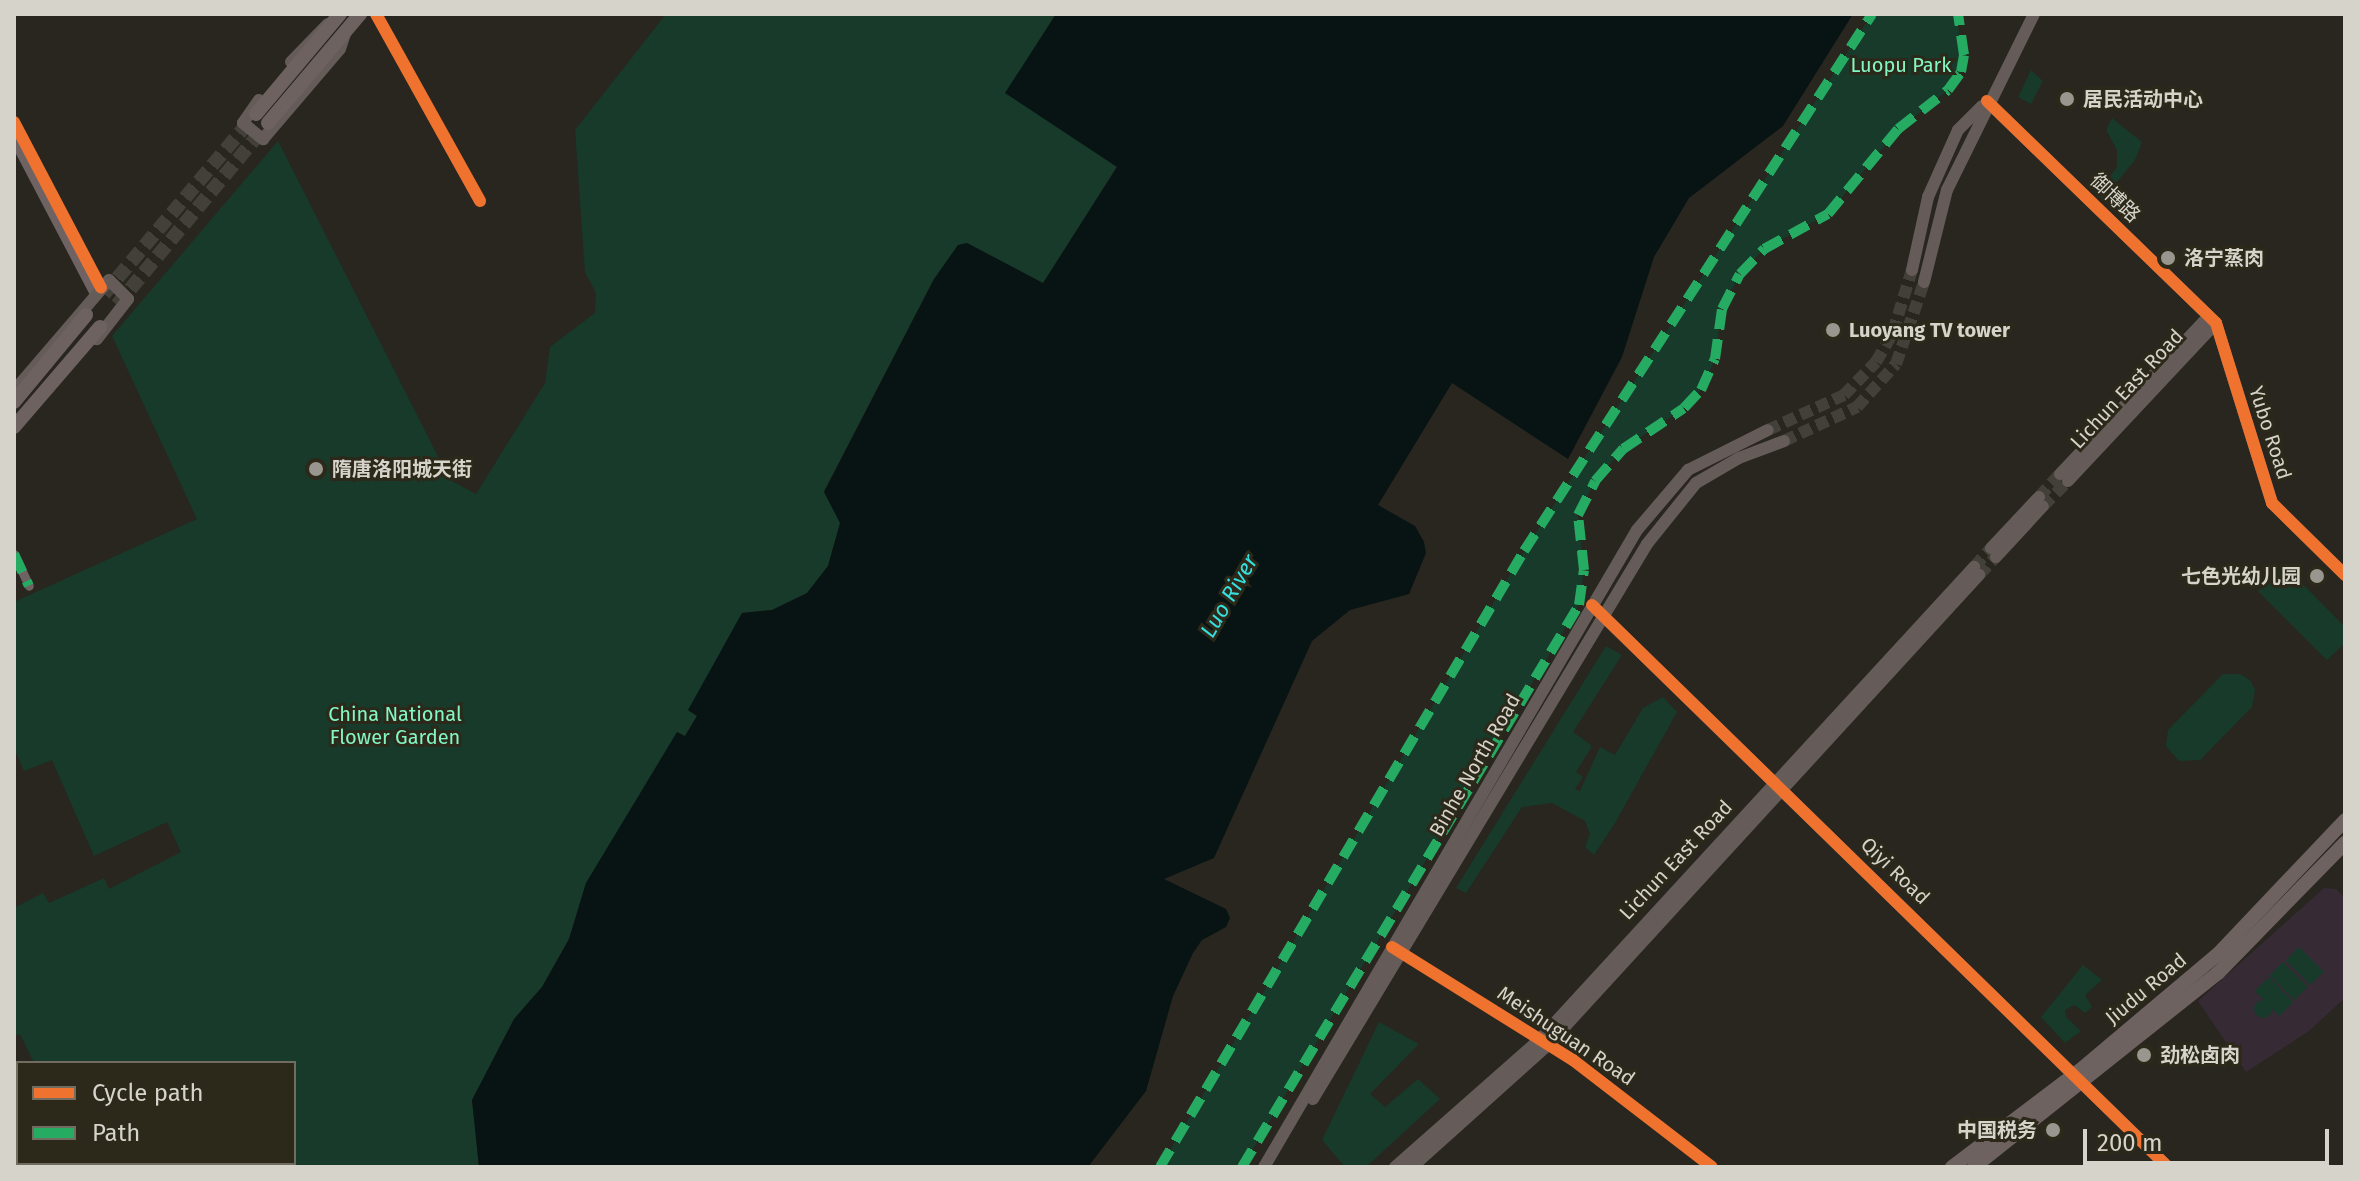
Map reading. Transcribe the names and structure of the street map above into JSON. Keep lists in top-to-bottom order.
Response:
{
  "streets": {
    "main road": [
      "御博路",
      "Lichun East Road",
      "Yubo Road",
      "Binhe North Road",
      "Qiyi Road",
      "Jiudu Road"
    ],
    "street": ["Meishuguan Road"]
  },
  "crossings": [
    ["御博路", "Lichun East Road"],
    ["御博路", "Yubo Road"],
    ["Lichun East Road", "Yubo Road"],
    ["Lichun East Road", "Qiyi Road"],
    ["Lichun East Road", "Meishuguan Road"],
    ["Binhe North Road", "Qiyi Road"],
    ["Binhe North Road", "Meishuguan Road"],
    ["Qiyi Road", "Jiudu Road"]
  ],
  "water": ["Luo River"],
  "parks": ["Luopu Park", "China National Flower Garden"],
  "places": [
    "居民活动中心",
    "洛宁蒸肉",
    "Luoyang TV tower",
    "隋唐洛阳城天街",
    "七色光幼儿园",
    "劲松卤肉",
    "中国税务"
  ],
  "legend": ["Cycle path", "Path"],
  "scale_bar": "200 m"
}
